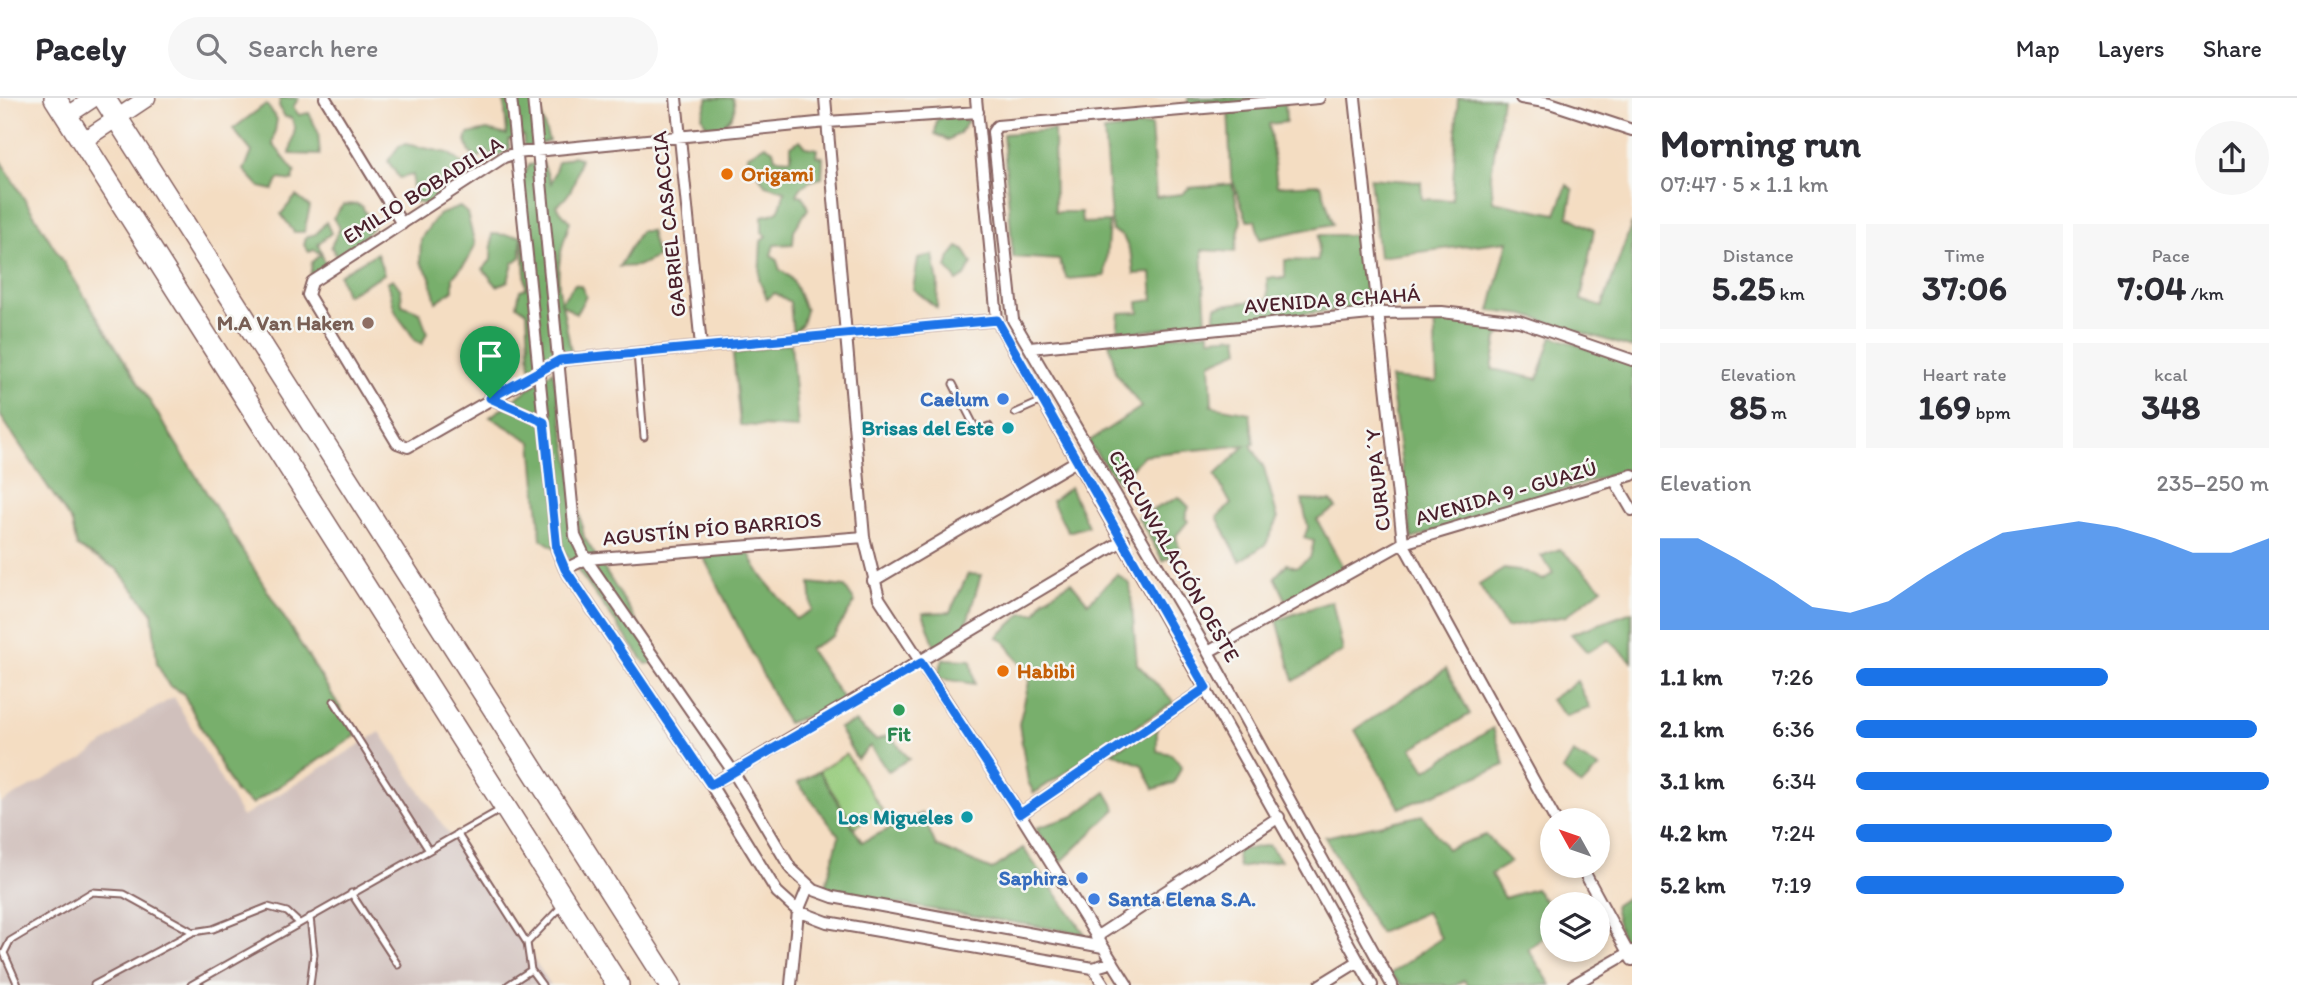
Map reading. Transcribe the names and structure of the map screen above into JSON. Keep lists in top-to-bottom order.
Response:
{
  "streets": {
    "street": [
      "EMILIO BOBADILLA",
      "GABRIEL CASACCIA",
      "AVENIDA 8 CHAHÁ",
      "CURUPA´Y",
      "AVENIDA 9 - GUAZÚ",
      "AGUSTÍN PÍO BARRIOS",
      "CIRCUNVALACIÓN OESTE"
    ]
  },
  "crossings": [
    ["EMILIO BOBADILLA", "GABRIEL CASACCIA"],
    ["AVENIDA 8 CHAHÁ", "CURUPA´Y"],
    ["AVENIDA 8 CHAHÁ", "CIRCUNVALACIÓN OESTE"],
    ["CURUPA´Y", "AVENIDA 9 - GUAZÚ"],
    ["AVENIDA 9 - GUAZÚ", "CIRCUNVALACIÓN OESTE"]
  ],
  "places": [
    "Origami",
    "M.A Van Haken",
    "Caelum",
    "Brisas del Este",
    "Habibi",
    "Fit",
    "Los Migueles",
    "Saphira",
    "Santa Elena S.A."
  ],
  "north": "top left",
  "page": {
    "header": "Pacely",
    "search": "Search here",
    "nav": ["Map", "Layers", "Share"],
    "heading": ["Morning run", "07:47 · 5 × 1.1 km"],
    "stats": [
      ["Distance", "5.25 km"],
      ["Time", "37:06"],
      ["Pace", "7:04 /km"],
      ["Elevation", "85 m"],
      ["Heart rate", "169 bpm"],
      ["kcal", "348"]
    ],
    "chart": ["Elevation", "235–250 m"],
    "list": [
      {
        "name": "1.1 km",
        "note": "7:26"
      },
      {
        "name": "2.1 km",
        "note": "6:36"
      },
      {
        "name": "3.1 km",
        "note": "6:34"
      },
      {
        "name": "4.2 km",
        "note": "7:24"
      },
      {
        "name": "5.2 km",
        "note": "7:19"
      }
    ]
  }
}
